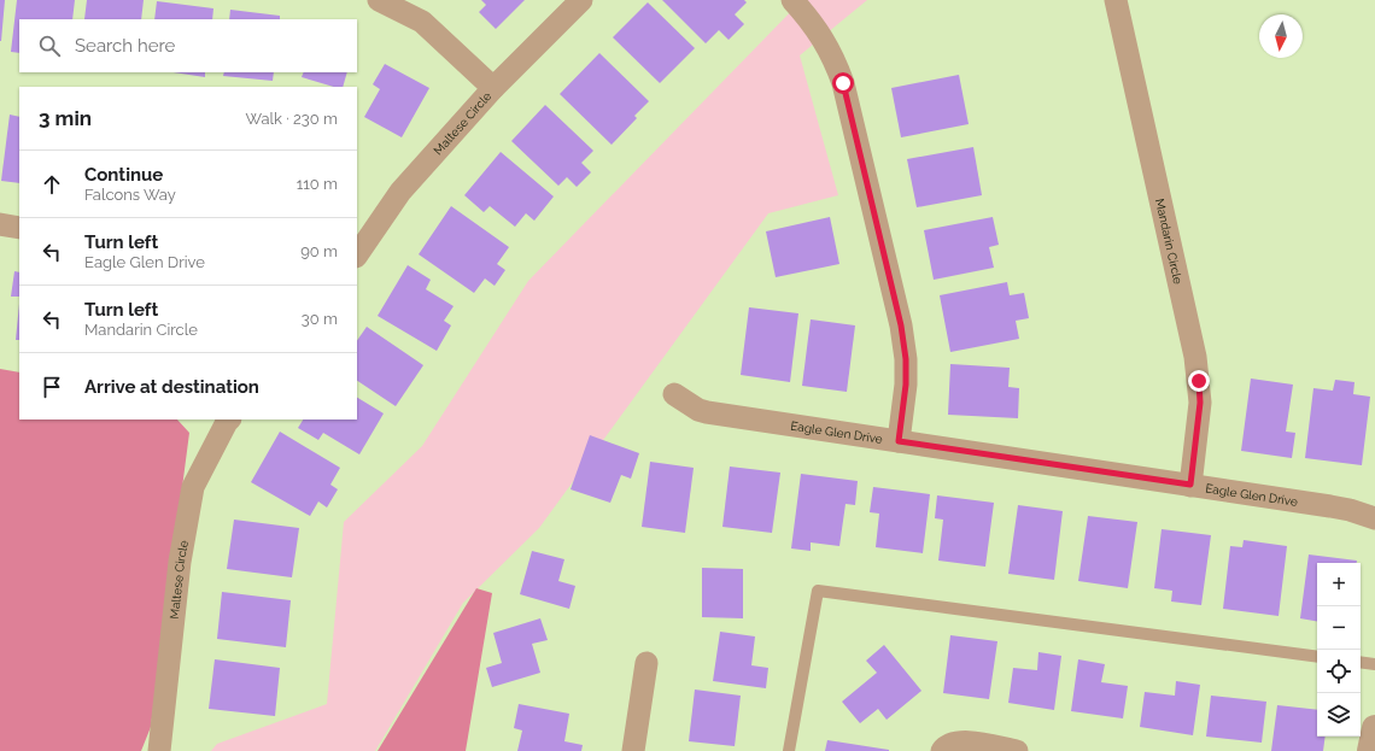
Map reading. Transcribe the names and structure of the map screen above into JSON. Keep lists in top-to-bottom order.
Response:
{
  "streets": {
    "street": ["Maltese Circle", "Mandarin Circle", "Eagle Glen Drive"]
  },
  "crossings": [
    ["Mandarin Circle", "Eagle Glen Drive"]
  ],
  "north": "bottom",
  "page": {
    "search": "Search here",
    "heading": ["3 min", "Walk · 230 m"],
    "list": [
      ["Continue", "Falcons Way", "110 m"],
      ["Turn left", "Eagle Glen Drive", "90 m"],
      ["Turn left", "Mandarin Circle", "30 m"],
      "Arrive at destination"
    ],
    "map_buttons": ["+", "−"]
  }
}
